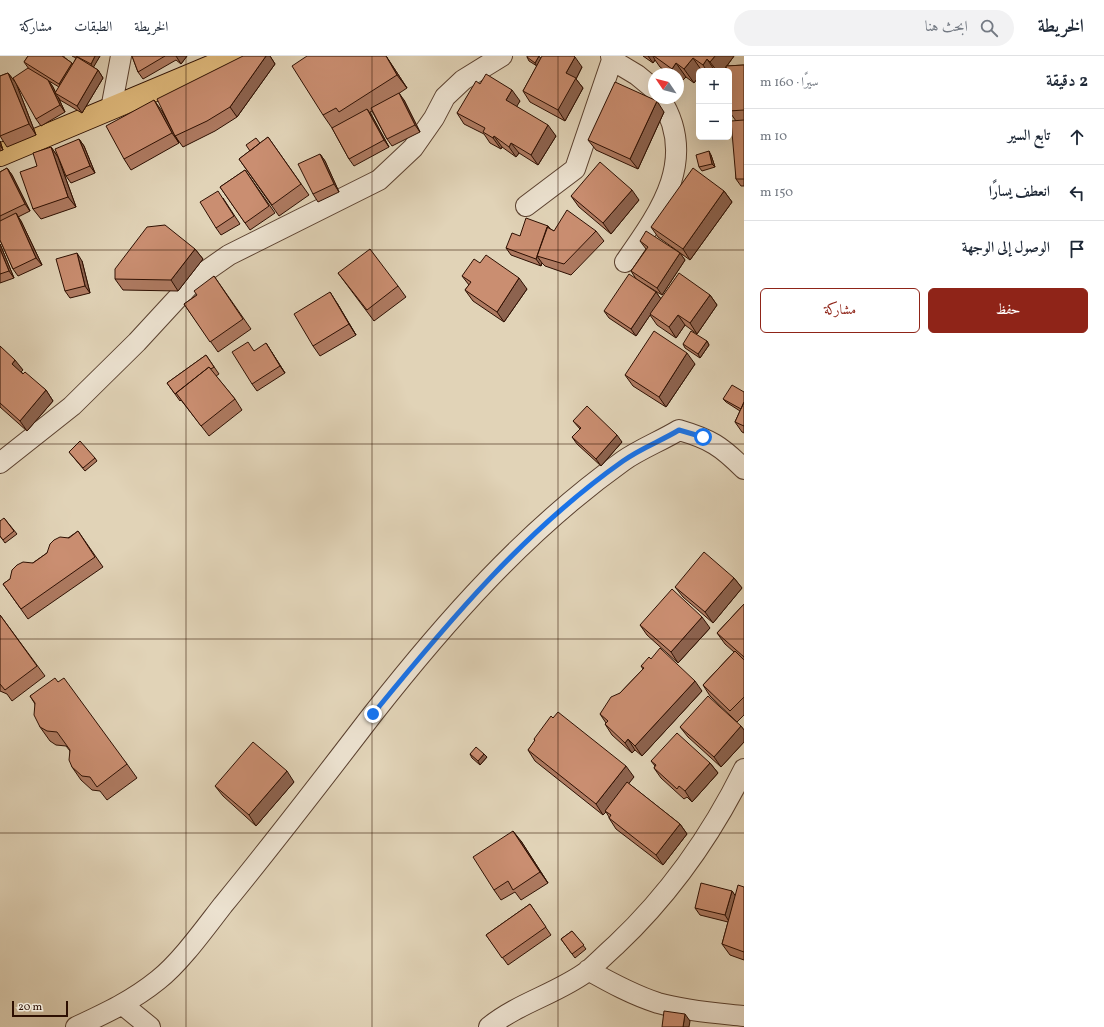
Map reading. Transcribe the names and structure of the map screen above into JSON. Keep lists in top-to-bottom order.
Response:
{
  "scale_bar": "20 m",
  "north": "top left",
  "page": {
    "header": "الخريطة",
    "search": "ابحث هنا",
    "nav": ["الخريطة", "الطبقات", "مشاركة"],
    "heading": ["2 دقيقة", "سيرًا · 160 m"],
    "map_buttons": ["+", "−"],
    "list": [
      ["تابع السير", "10 m"],
      ["انعطف يسارًا", "150 m"],
      "الوصول إلى الوجهة"
    ],
    "buttons": ["حفظ", "مشاركة"],
    "scale": "20 m"
  }
}
